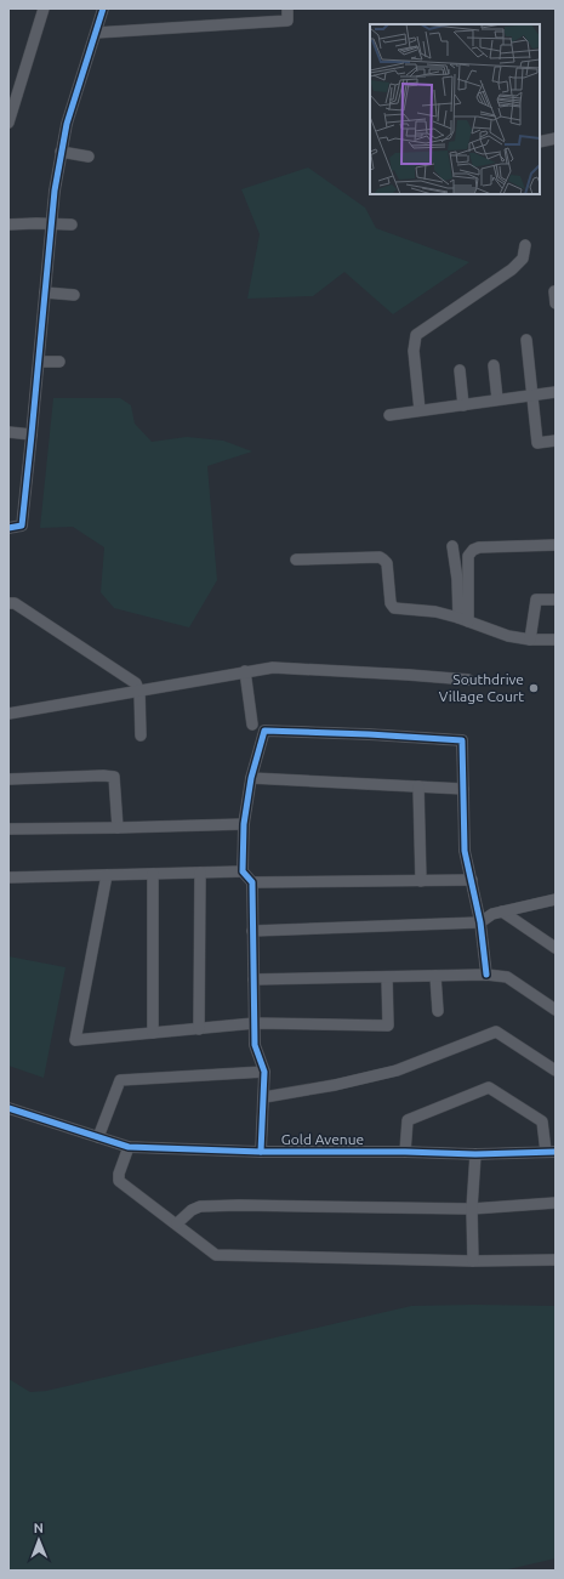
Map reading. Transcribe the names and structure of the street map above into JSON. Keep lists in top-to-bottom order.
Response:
{
  "streets": {
    "street": ["Gold Avenue"]
  },
  "places": ["Southdrive Village Court"],
  "north": "top"
}
